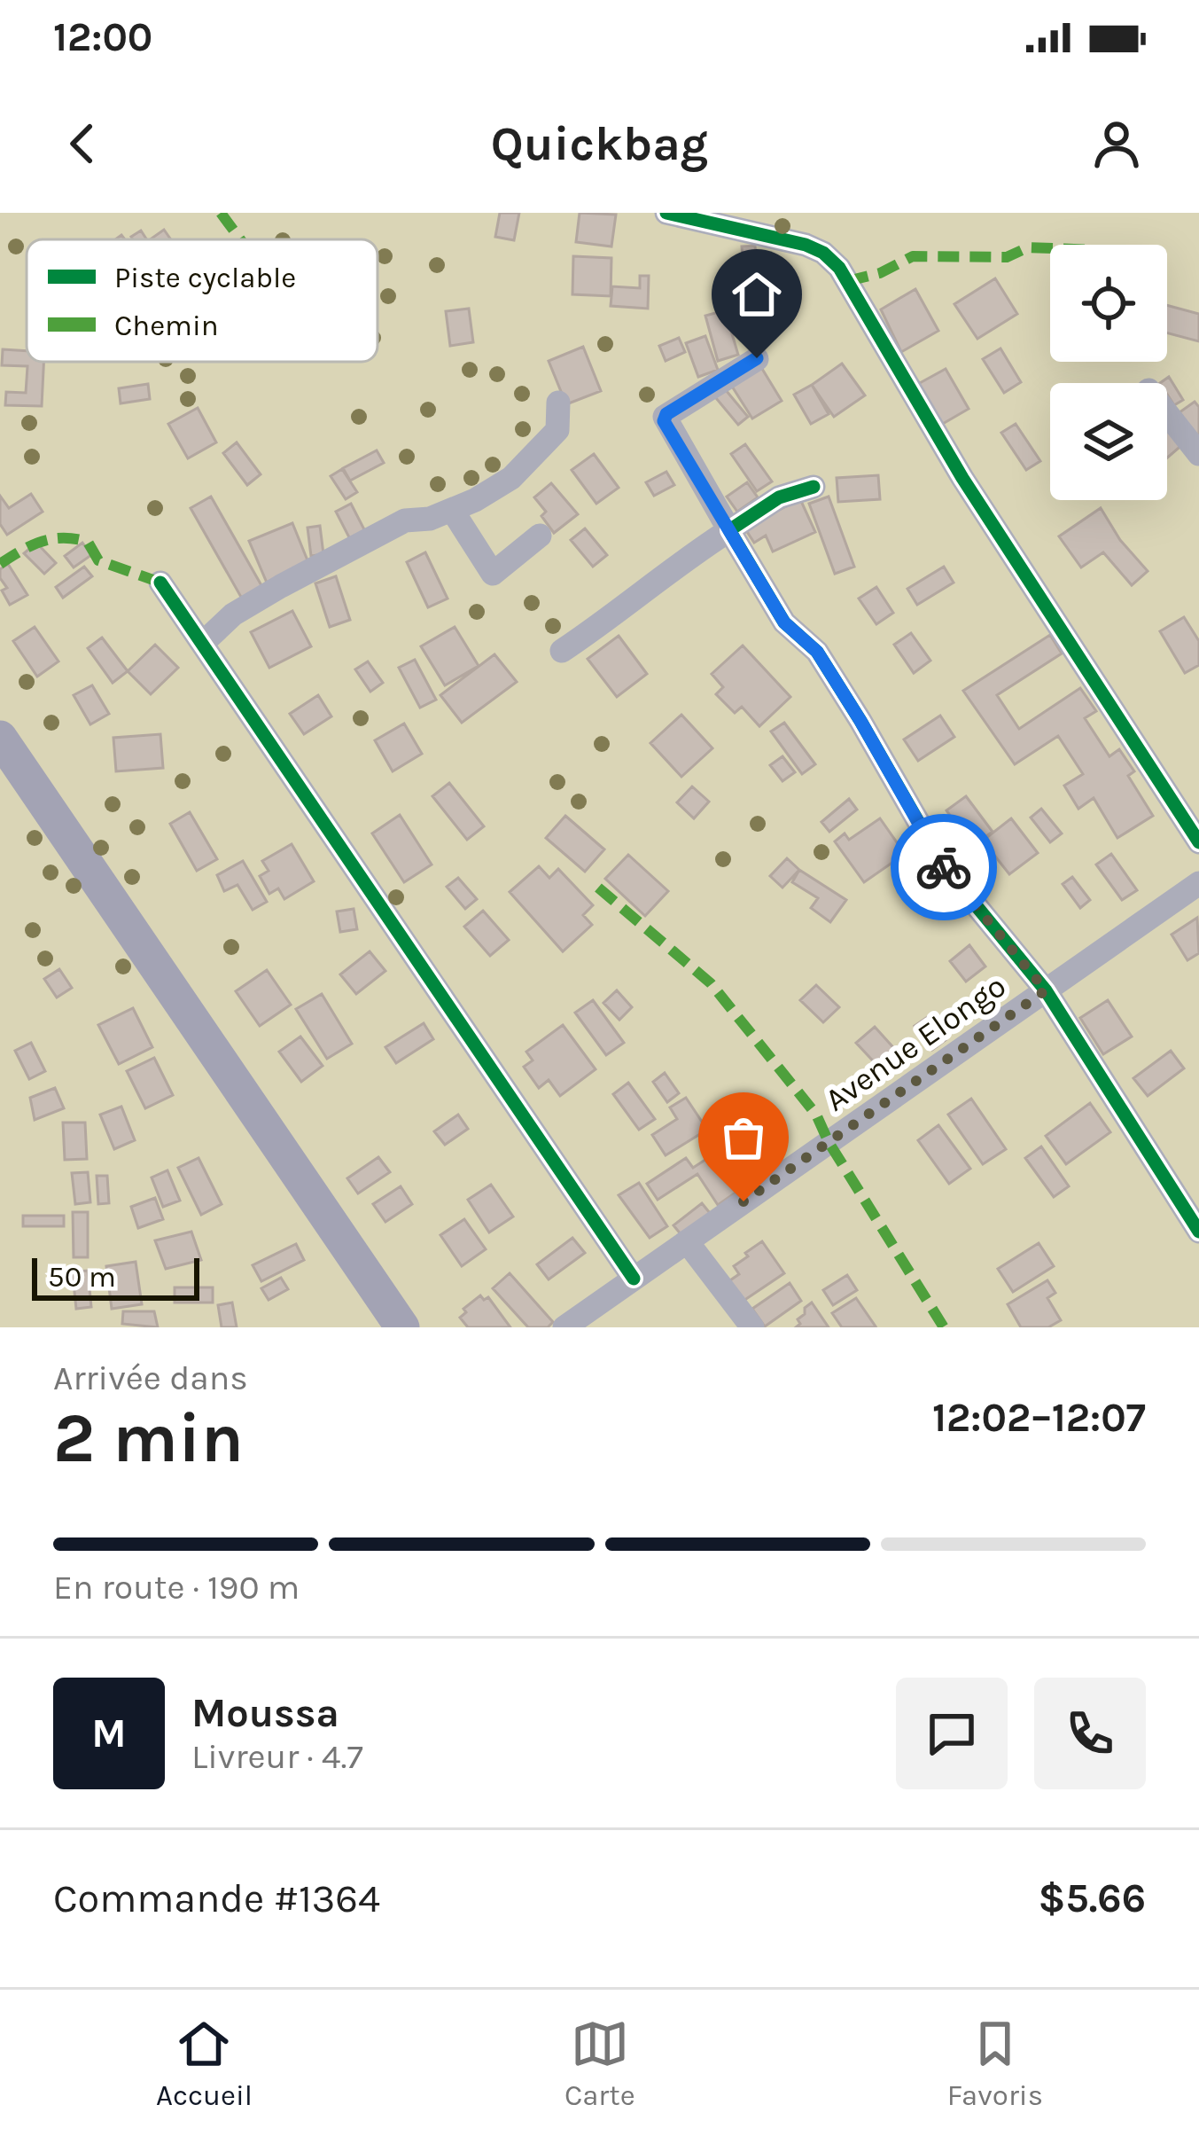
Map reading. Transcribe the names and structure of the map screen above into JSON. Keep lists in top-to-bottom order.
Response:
{
  "streets": {
    "street": ["Avenue Elongo"]
  },
  "legend": ["Piste cyclable", "Chemin"],
  "scale_bar": "50 m",
  "page": {
    "status": "12:00",
    "header": "Quickbag",
    "scale": "50 m",
    "heading": ["2 min", "Arrivée dans", "12:02–12:07"],
    "panel": [
      "Moussa",
      "Livreur · 4.7",
      "Commande #1364",
      "$5.66"
    ],
    "bar": "En route · 190 m",
    "round": "M",
    "tabs": ["Accueil", "Carte", "Favoris"]
  }
}
